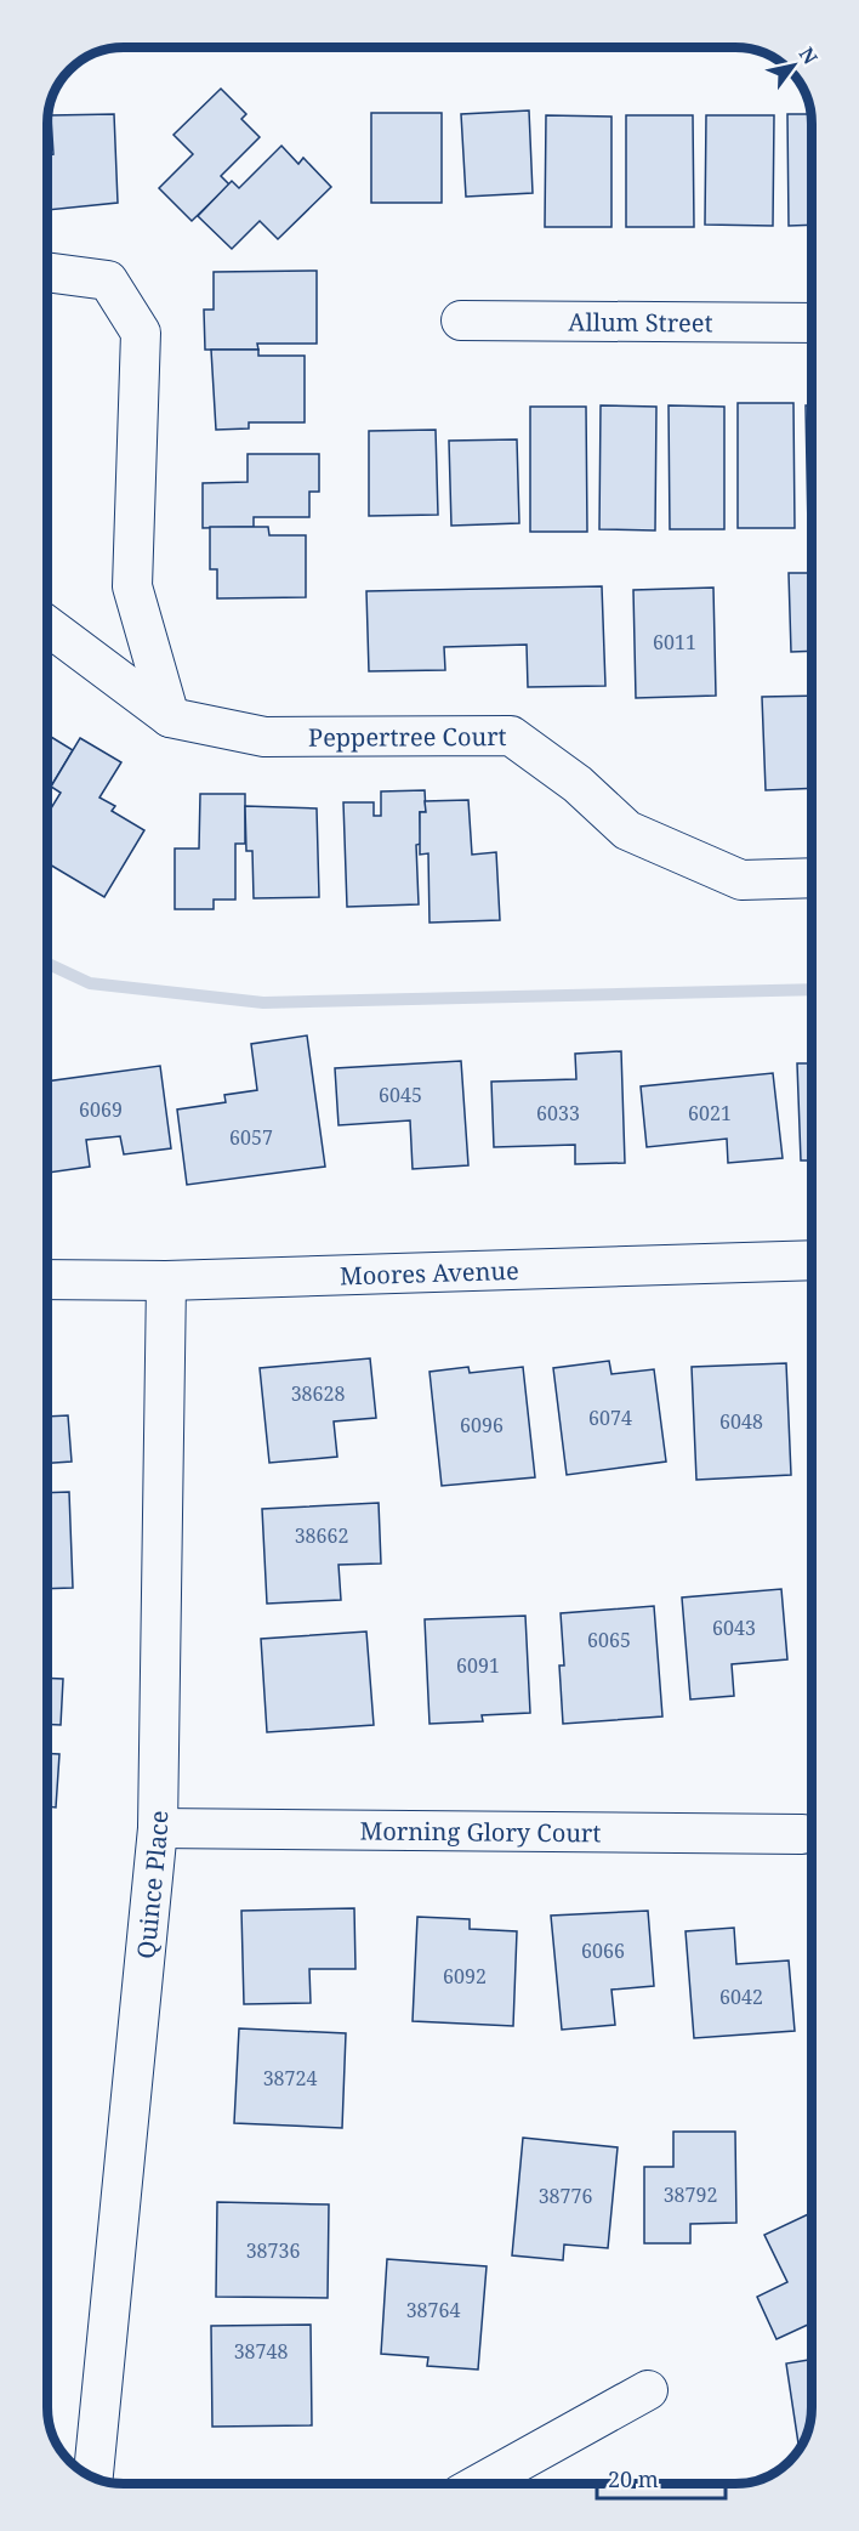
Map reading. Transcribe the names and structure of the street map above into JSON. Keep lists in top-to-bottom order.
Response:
{
  "streets": {
    "street": [
      "Allum Street",
      "Peppertree Court",
      "Moores Avenue",
      "Morning Glory Court",
      "Quince Place"
    ]
  },
  "crossings": [
    ["Moores Avenue", "Quince Place"],
    ["Morning Glory Court", "Quince Place"]
  ],
  "house_numbers": [
    "6011",
    "6045",
    "6069",
    "6033",
    "6021",
    "6057",
    "38628",
    "6074",
    "6048",
    "6096",
    "38662",
    "6043",
    "6065",
    "6091",
    "6066",
    "6092",
    "6042",
    "38724",
    "38792",
    "38776",
    "38736",
    "38764",
    "38748"
  ],
  "scale_bar": "20 m",
  "north": "top right"
}
